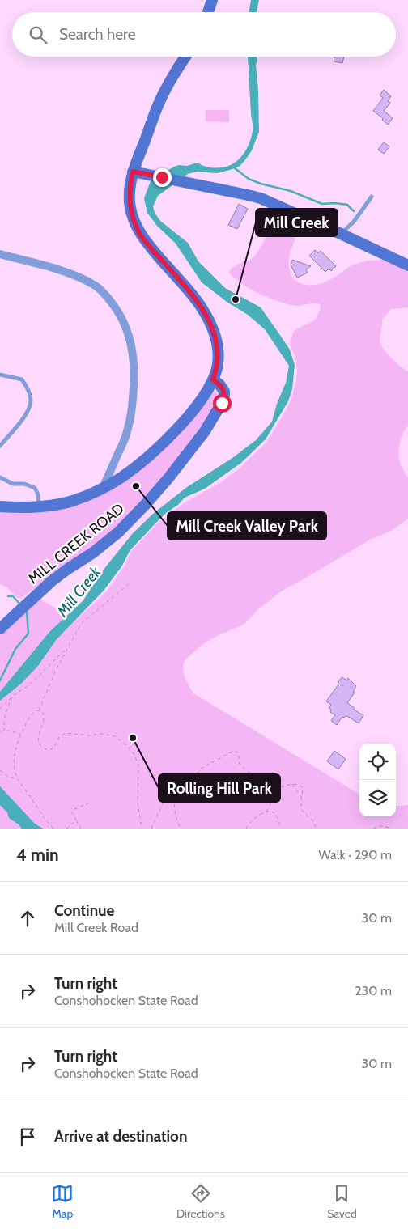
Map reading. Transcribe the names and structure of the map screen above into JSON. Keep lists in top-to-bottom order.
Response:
{
  "streets": {
    "main road": ["MILL CREEK ROAD"]
  },
  "water": ["Mill Creek"],
  "places": ["Mill Creek", "Mill Creek Valley Park", "Rolling Hill Park"],
  "page": {
    "search": "Search here",
    "heading": ["4 min", "Walk · 290 m"],
    "list": [
      ["Continue", "Mill Creek Road", "30 m"],
      ["Turn right", "Conshohocken State Road", "230 m"],
      ["Turn right", "Conshohocken State Road", "30 m"],
      "Arrive at destination"
    ],
    "nav": ["Map", "Directions", "Saved"]
  }
}
